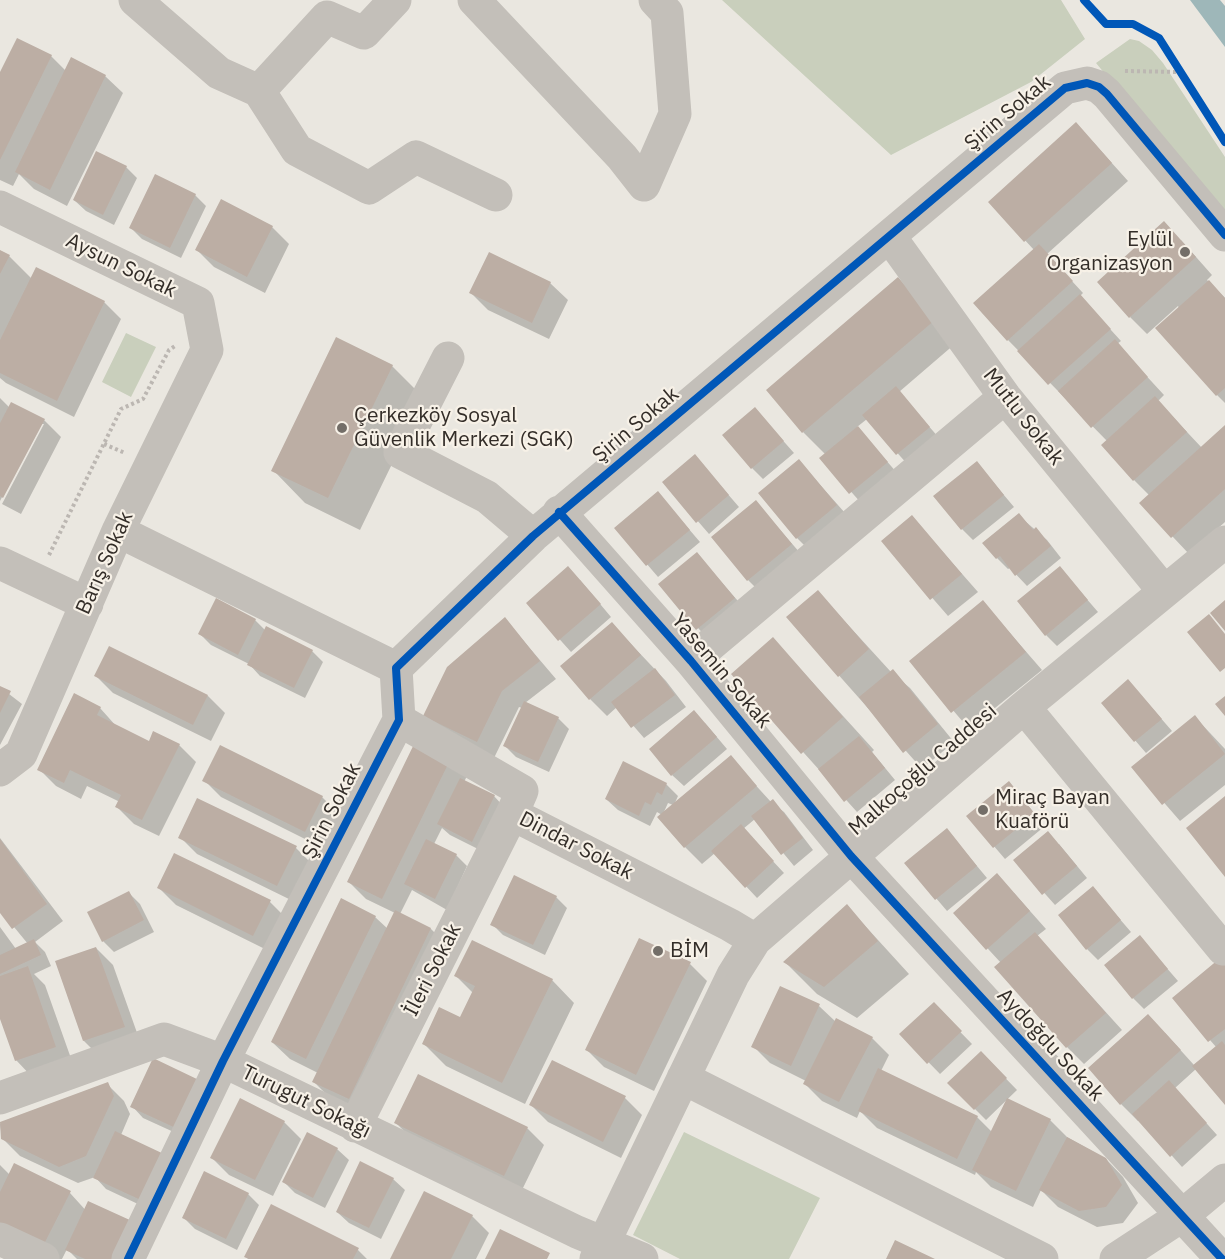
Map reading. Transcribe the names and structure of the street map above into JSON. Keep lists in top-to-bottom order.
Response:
{
  "streets": {
    "street": [
      "Şirin Sokak",
      "Aysun Sokak",
      "Mutlu Sokak",
      "Barış Sokak",
      "Yasemin Sokak",
      "Malkoçoğlu Caddesi",
      "Dindar Sokak",
      "İleri Sokak",
      "Aydoğdu Sokak",
      "Turugut Sokağı"
    ]
  },
  "crossings": [
    ["Şirin Sokak", "Mutlu Sokak"],
    ["Şirin Sokak", "Yasemin Sokak"],
    ["Şirin Sokak", "Dindar Sokak"],
    ["Şirin Sokak", "Turugut Sokağı"],
    ["Aysun Sokak", "Barış Sokak"],
    ["Mutlu Sokak", "Malkoçoğlu Caddesi"],
    ["Yasemin Sokak", "Malkoçoğlu Caddesi"],
    ["Yasemin Sokak", "Aydoğdu Sokak"],
    ["Malkoçoğlu Caddesi", "Dindar Sokak"],
    ["Malkoçoğlu Caddesi", "Aydoğdu Sokak"],
    ["Malkoçoğlu Caddesi", "Turugut Sokağı"],
    ["Dindar Sokak", "İleri Sokak"],
    ["İleri Sokak", "Turugut Sokağı"]
  ],
  "places": [
    "Eylül Organizasyon",
    "Çerkezköy Sosyal Güvenlik Merkezi (SGK)",
    "Miraç Bayan Kuaförü",
    "BİM"
  ]
}
